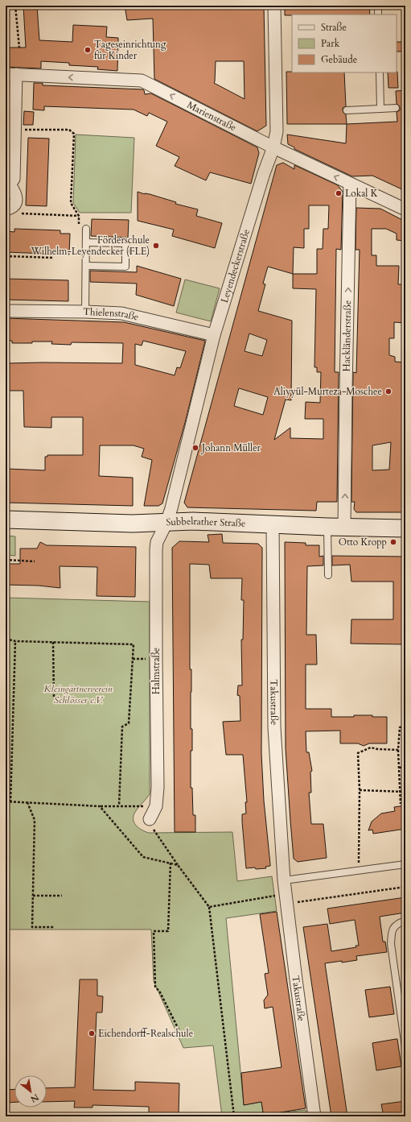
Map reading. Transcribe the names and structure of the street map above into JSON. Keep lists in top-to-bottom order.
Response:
{
  "streets": {
    "main road": ["Subbelrather Straße"],
    "street": [
      "Marienstraße",
      "Leyendeckerstraße",
      "Thielenstraße",
      "Hackländerstraße",
      "Halmstraße",
      "Takustraße"
    ]
  },
  "crossings": [
    ["Marienstraße", "Leyendeckerstraße"],
    ["Marienstraße", "Hackländerstraße"],
    ["Leyendeckerstraße", "Thielenstraße"],
    ["Leyendeckerstraße", "Subbelrather Straße"],
    ["Leyendeckerstraße", "Halmstraße"],
    ["Hackländerstraße", "Subbelrather Straße"],
    ["Subbelrather Straße", "Halmstraße"],
    ["Subbelrather Straße", "Takustraße"]
  ],
  "one_way": ["Marienstraße", "Hackländerstraße"],
  "parks": ["Kleingärtnerverein Schlösser e.V."],
  "places": [
    "Tageseinrichtung für Kinder",
    "Lokal K",
    "Förderschule Wilhelm-Leyendecker (FLE)",
    "Aliyyül-Murteza-Moschee",
    "Johann Müller",
    "Otto Kropp",
    "Eichendorff-Realschule"
  ],
  "legend": ["Straße", "Park", "Gebäude"],
  "north": "bottom right"
}
